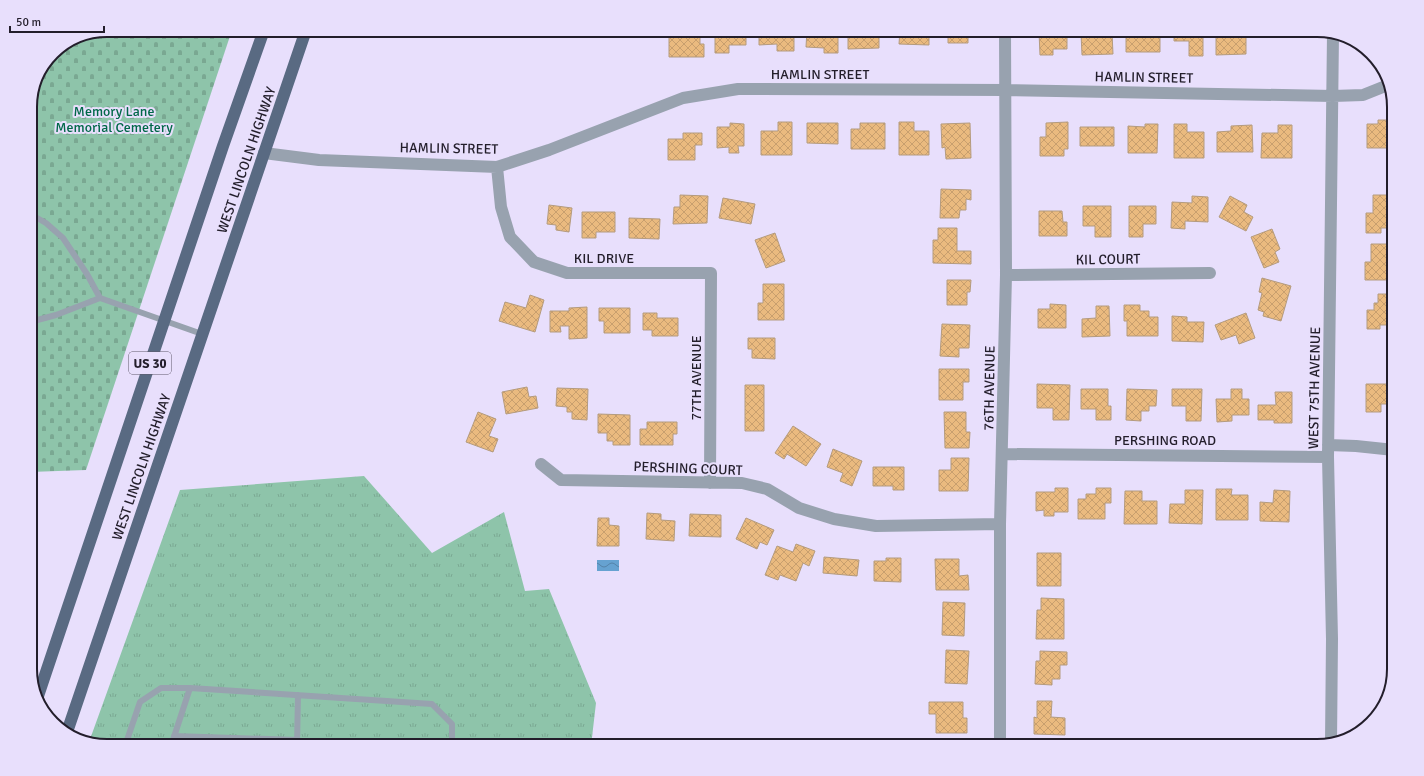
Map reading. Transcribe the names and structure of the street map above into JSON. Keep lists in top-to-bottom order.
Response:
{
  "streets": {
    "main road": ["WEST LINCOLN HIGHWAY", "US 30"],
    "street": [
      "HAMLIN STREET",
      "KIL DRIVE",
      "KIL COURT",
      "77TH AVENUE",
      "76TH AVENUE",
      "WEST 75TH AVENUE",
      "PERSHING ROAD",
      "PERSHING COURT"
    ]
  },
  "crossings": [
    ["HAMLIN STREET", "WEST LINCOLN HIGHWAY"],
    ["HAMLIN STREET", "KIL DRIVE"],
    ["HAMLIN STREET", "76TH AVENUE"],
    ["HAMLIN STREET", "WEST 75TH AVENUE"],
    ["KIL DRIVE", "77TH AVENUE"],
    ["KIL COURT", "76TH AVENUE"],
    ["77TH AVENUE", "PERSHING COURT"],
    ["76TH AVENUE", "PERSHING ROAD"],
    ["76TH AVENUE", "PERSHING COURT"],
    ["WEST 75TH AVENUE", "PERSHING ROAD"]
  ],
  "parks": ["Memory Lane Memorial Cemetery"],
  "scale_bar": "50 m"
}
